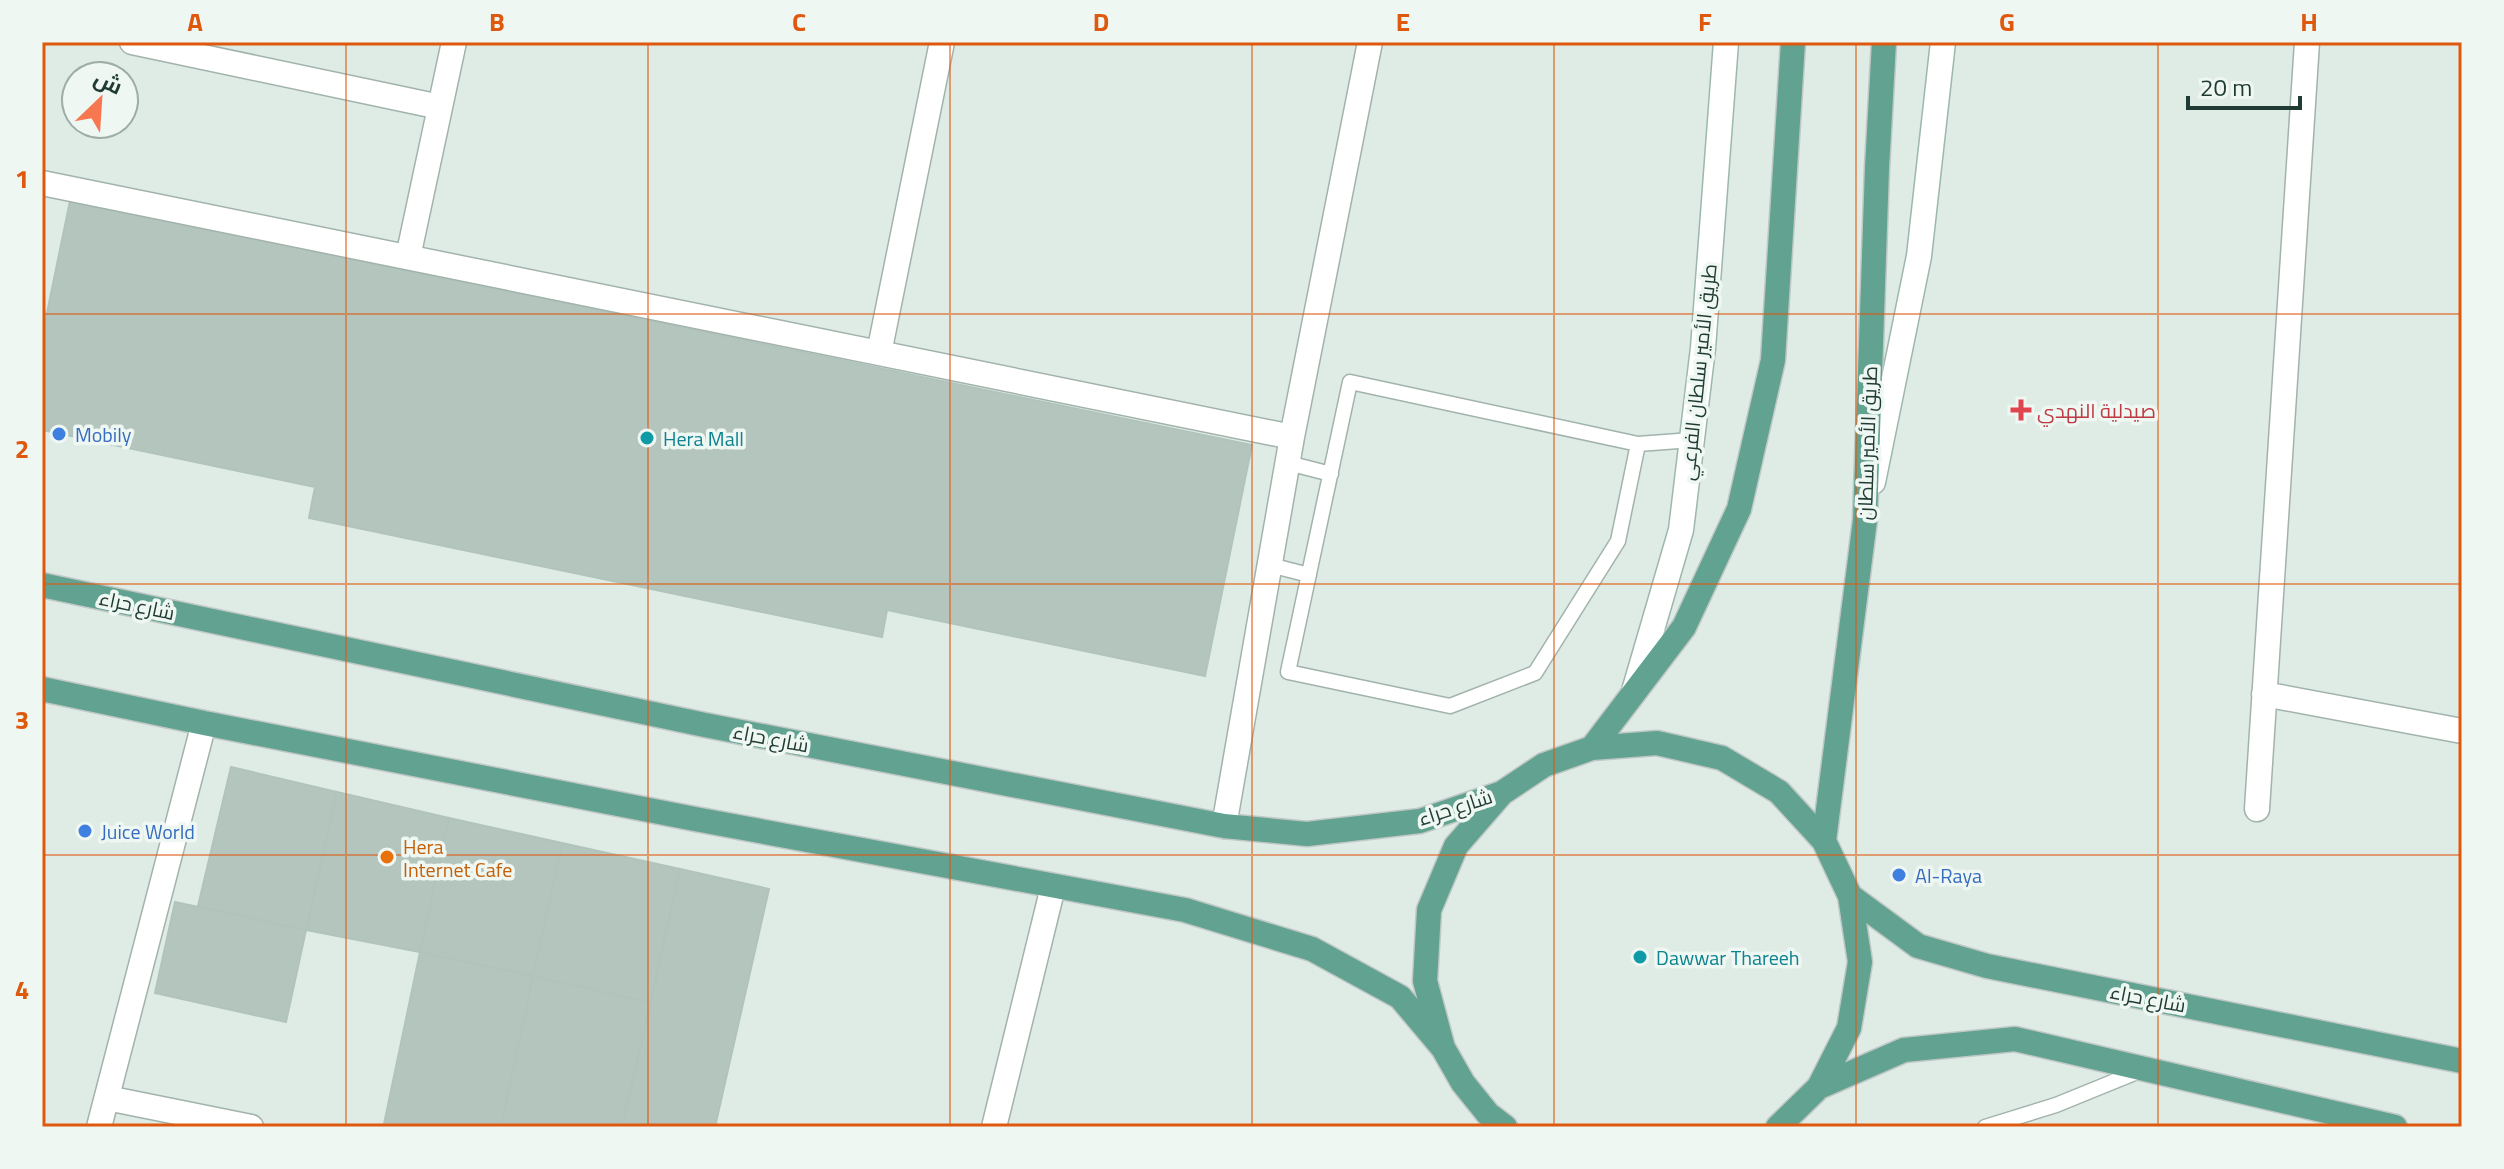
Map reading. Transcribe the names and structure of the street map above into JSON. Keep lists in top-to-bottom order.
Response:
{
  "streets": {
    "main road": ["طريق الأمير سلطان", "شارع حراء"],
    "street": ["طريق الأمير سلطان الفرعي"]
  },
  "places": {
    "health": ["صيدلية النهدي"],
    "other": [
      "Mobily",
      "Hera Mall",
      "Juice World",
      "Hera Internet Cafe",
      "Al-Raya",
      "Dawwar Thareeh"
    ]
  },
  "scale_bar": "20 m",
  "north": "top right",
  "grid": {
    "columns": [
      "A",
      "B",
      "C",
      "D",
      "E",
      "F",
      "G",
      "H"
    ],
    "rows": [
      "1",
      "2",
      "3",
      "4"
    ]
  }
}
